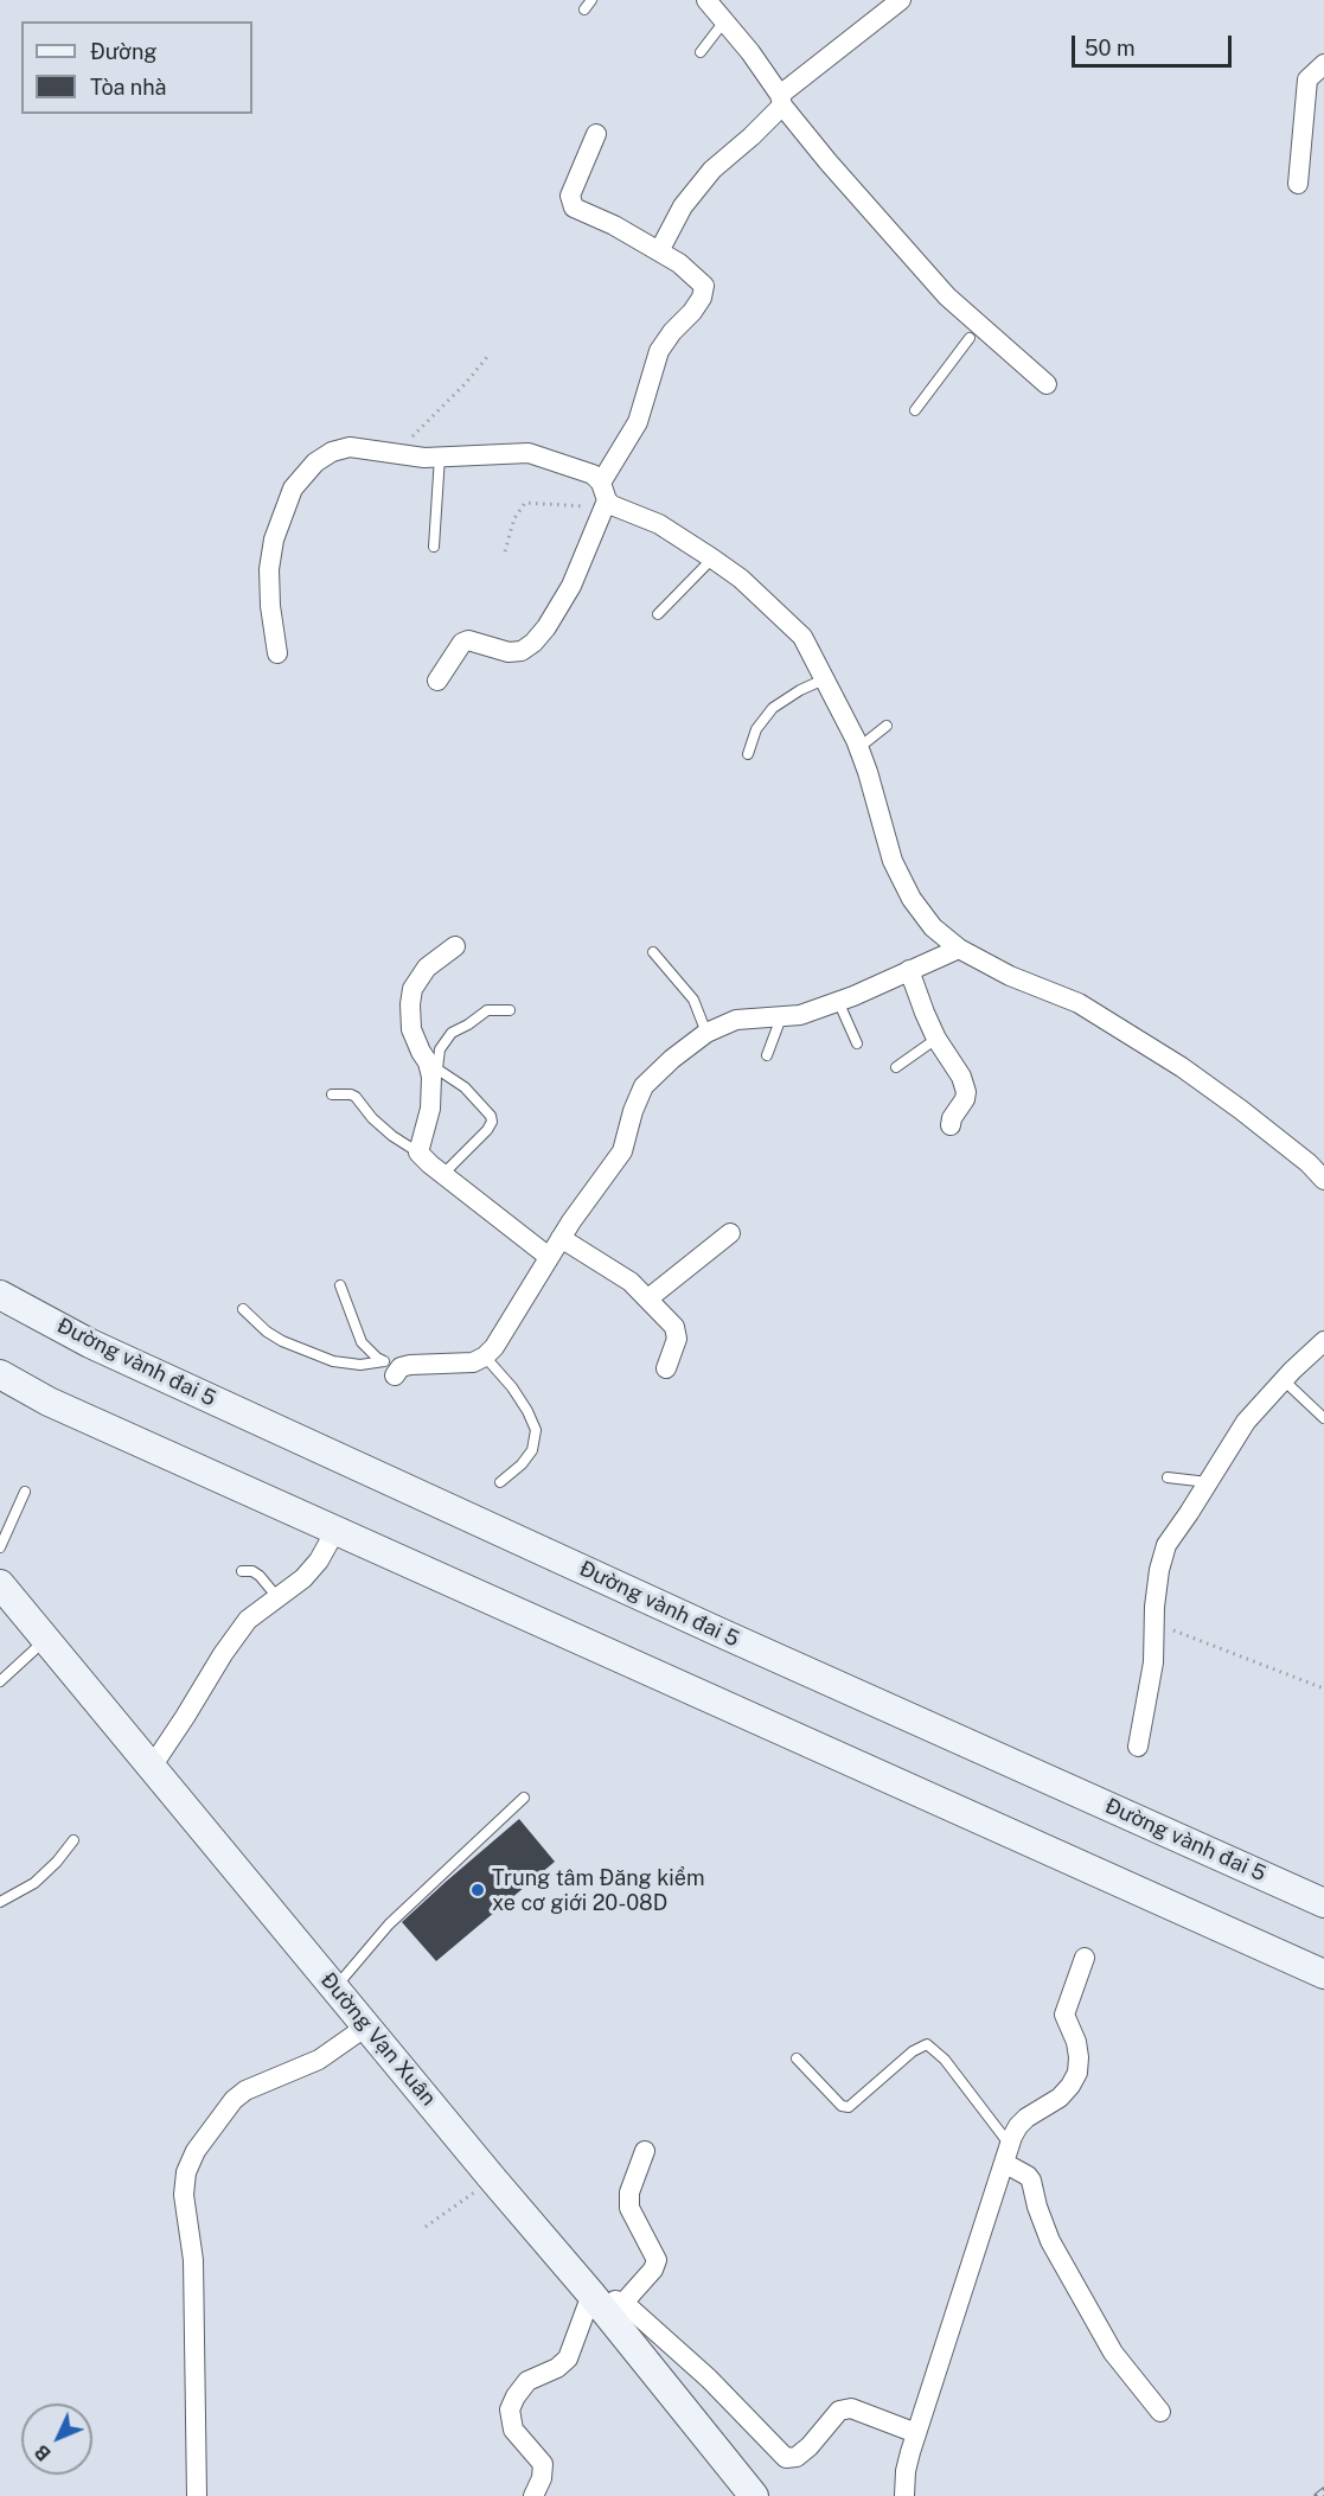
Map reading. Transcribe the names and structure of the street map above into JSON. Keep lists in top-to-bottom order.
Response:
{
  "streets": {
    "main road": ["Đường vành đai 5", "Đường Vạn Xuân"]
  },
  "places": ["Trung tâm Đăng kiểm xe cơ giới 20-08D"],
  "legend": ["Đường", "Tòa nhà"],
  "scale_bar": "50 m",
  "north": "bottom left"
}
